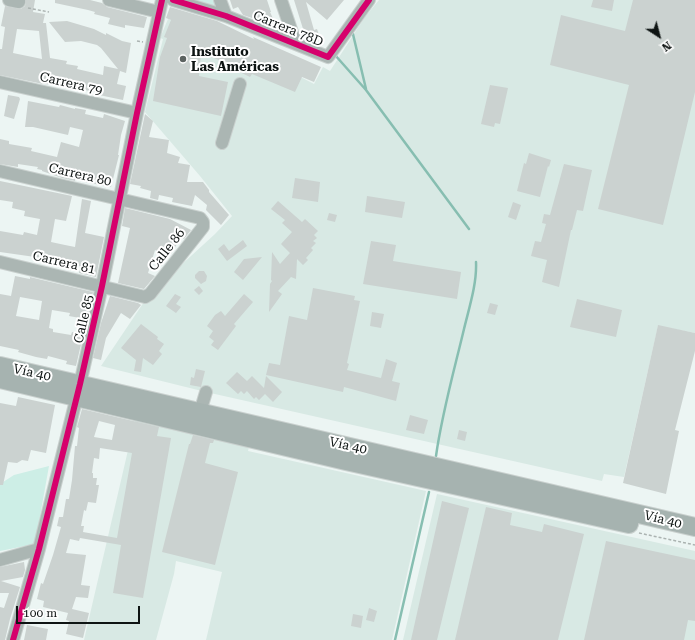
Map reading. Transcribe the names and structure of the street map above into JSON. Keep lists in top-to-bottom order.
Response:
{
  "streets": {
    "highway": ["Vía 40"],
    "street": [
      "Carrera 78D",
      "Carrera 79",
      "Carrera 80",
      "Calle 86",
      "Carrera 81",
      "Calle 85"
    ]
  },
  "crossings": [
    ["Carrera 79", "Calle 85"],
    ["Carrera 80", "Calle 86"],
    ["Carrera 80", "Calle 85"],
    ["Calle 86", "Carrera 81"],
    ["Carrera 81", "Calle 85"],
    ["Calle 85", "Vía 40"]
  ],
  "places": ["Instituto Las Américas"],
  "scale_bar": "100 m",
  "north": "bottom right"
}
